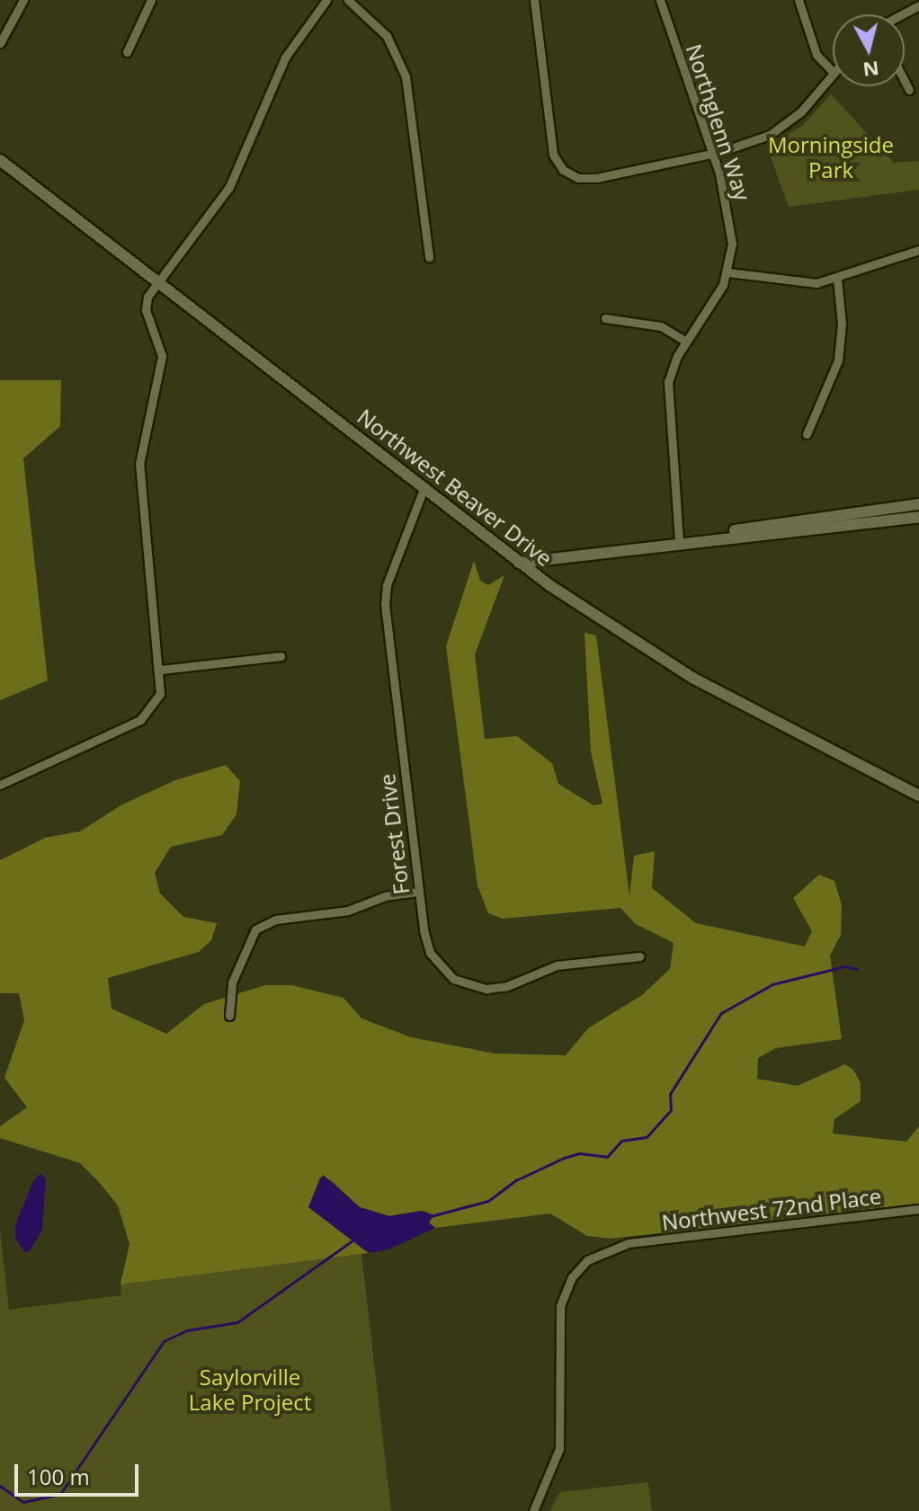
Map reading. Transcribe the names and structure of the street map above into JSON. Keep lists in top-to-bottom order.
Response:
{
  "streets": {
    "main road": ["Northwest Beaver Drive"],
    "street": ["Northglenn Way", "Forest Drive", "Northwest 72nd Place"]
  },
  "crossings": [
    ["Northwest Beaver Drive", "Forest Drive"]
  ],
  "parks": ["Morningside Park", "Saylorville Lake Project"],
  "scale_bar": "100 m",
  "north": "bottom"
}
